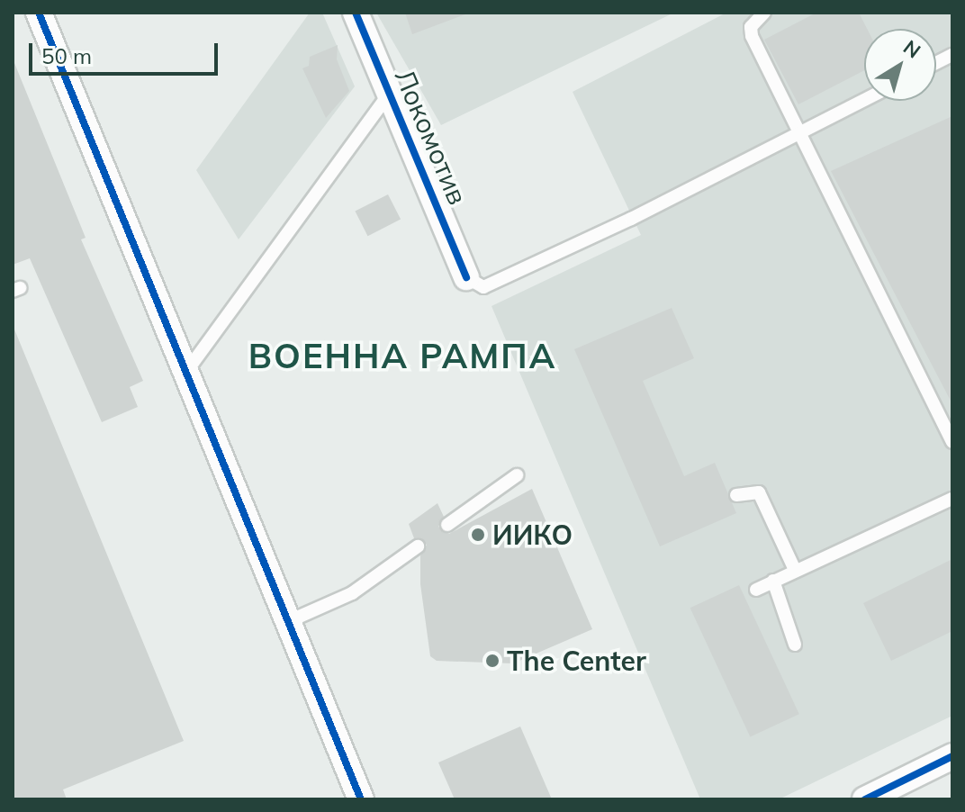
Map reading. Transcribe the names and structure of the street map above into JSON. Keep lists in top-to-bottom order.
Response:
{
  "streets": {
    "street": ["Локомотив"]
  },
  "districts": ["ВОЕННА РАМПА"],
  "places": ["ИИКО", "The Center"],
  "scale_bar": "50 m",
  "north": "top right"
}
